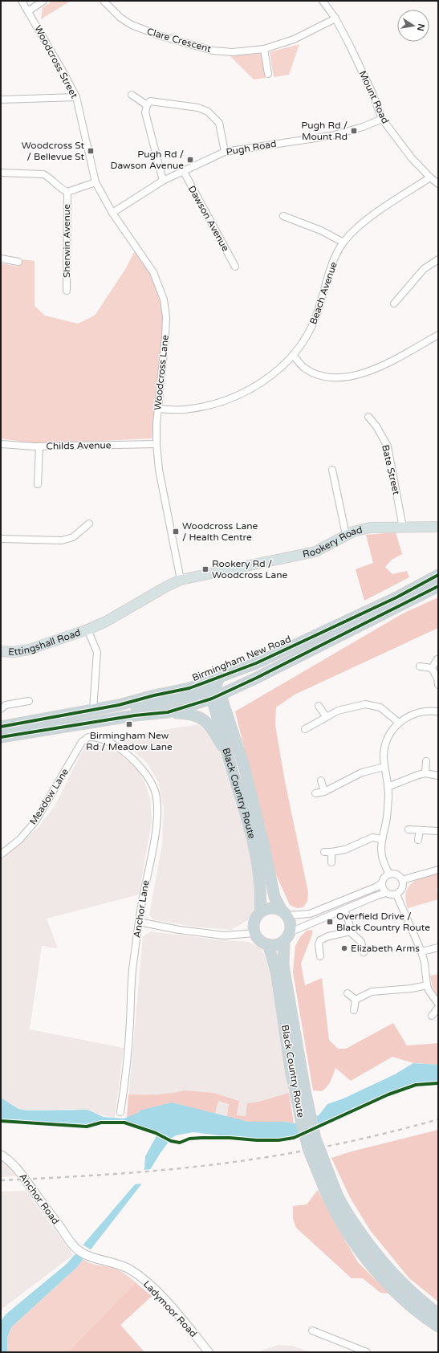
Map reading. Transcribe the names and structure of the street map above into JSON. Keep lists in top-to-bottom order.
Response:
{
  "streets": {
    "highway": ["Birmingham New Road", "Black Country Route"],
    "main road": ["Rookery Road", "Ettingshall Road"],
    "street": [
      "Clare Crescent",
      "Woodcross Street",
      "Mount Road",
      "Pugh Road",
      "Dawson Avenue",
      "Sherwin Avenue",
      "Beach Avenue",
      "Woodcross Lane",
      "Childs Avenue",
      "Bate Street",
      "Meadow Lane",
      "Anchor Lane",
      "Anchor Road",
      "Ladymoor Road"
    ]
  },
  "crossings": [
    ["Clare Crescent", "Mount Road"],
    ["Woodcross Street", "Woodcross Lane"],
    ["Mount Road", "Pugh Road"],
    ["Mount Road", "Beach Avenue"],
    ["Pugh Road", "Dawson Avenue"],
    ["Pugh Road", "Woodcross Lane"],
    ["Beach Avenue", "Woodcross Lane"],
    ["Woodcross Lane", "Childs Avenue"],
    ["Woodcross Lane", "Rookery Road"],
    ["Bate Street", "Rookery Road"],
    ["Rookery Road", "Ettingshall Road"],
    ["Birmingham New Road", "Black Country Route"],
    ["Meadow Lane", "Anchor Lane"],
    ["Anchor Road", "Ladymoor Road"]
  ],
  "places": {
    "transit": [
      "Pugh Rd / Mount Rd",
      "Woodcross St / Bellevue St",
      "Pugh Rd / Dawson Avenue",
      "Woodcross Lane / Health Centre",
      "Rookery Rd / Woodcross Lane",
      "Birmingham New Rd / Meadow Lane",
      "Overfield Drive / Black Country Route"
    ],
    "other": ["Elizabeth Arms"]
  },
  "north": "right"
}
